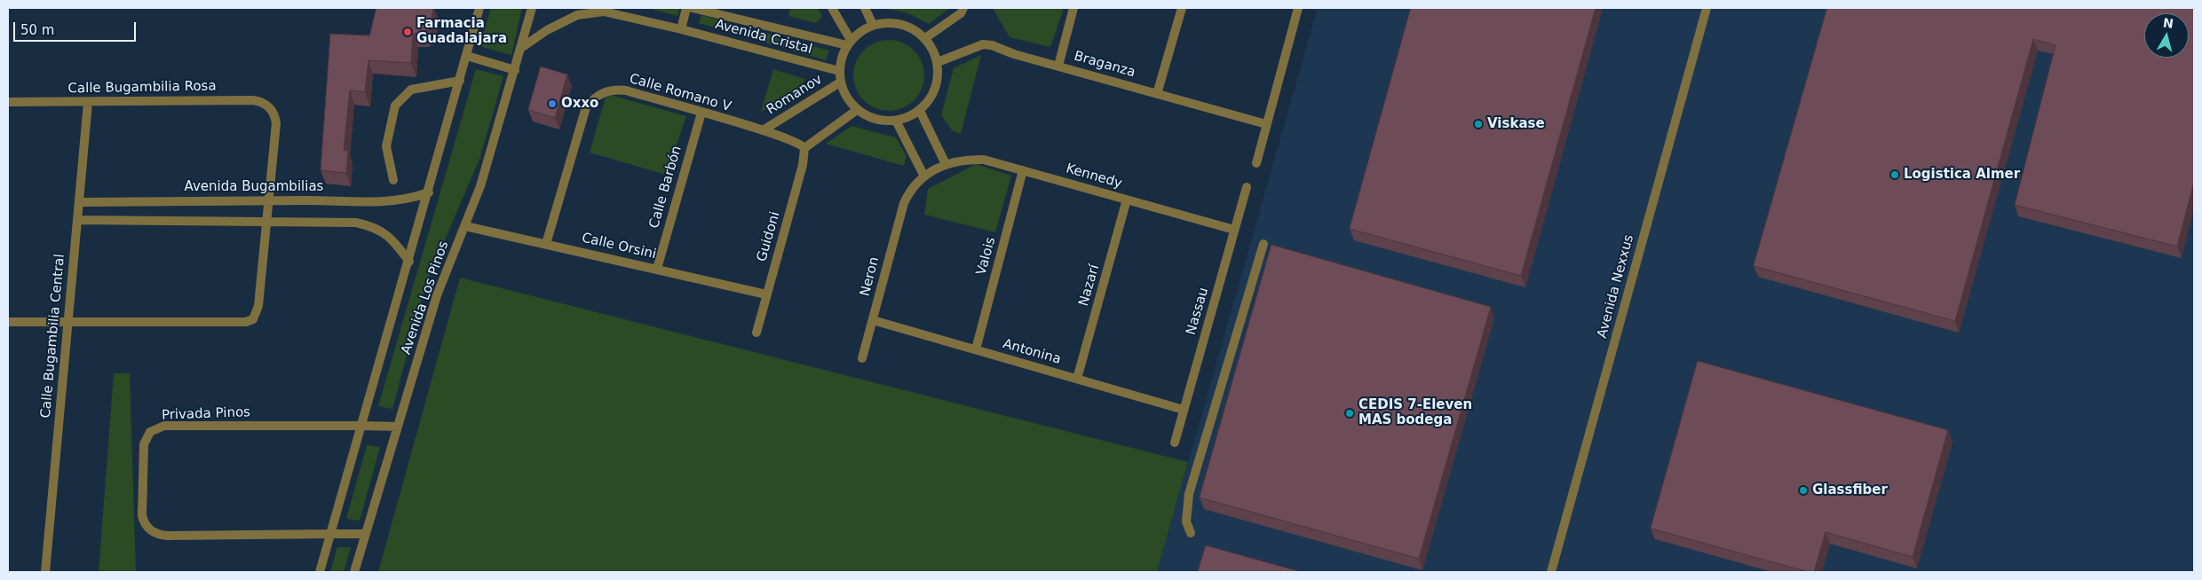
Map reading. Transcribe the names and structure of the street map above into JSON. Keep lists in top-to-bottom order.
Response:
{
  "streets": {
    "street": [
      "Avenida Cristal",
      "Braganza",
      "Calle Bugambilia Rosa",
      "Calle Romano V",
      "Romanov",
      "Kennedy",
      "Avenida Bugambilias",
      "Calle Barbón",
      "Guidoni",
      "Calle Orsini",
      "Valois",
      "Neron",
      "Nazarí",
      "Avenida Nexxus",
      "Avenida Los Pinos",
      "Nassau",
      "Calle Bugambilia Central",
      "Antonina",
      "Privada Pinos"
    ]
  },
  "crossings": [
    ["Avenida Cristal", "Braganza"],
    ["Avenida Cristal", "Romanov"],
    ["Avenida Cristal", "Avenida Los Pinos"],
    ["Braganza", "Romanov"],
    ["Calle Bugambilia Rosa", "Avenida Bugambilias"],
    ["Calle Bugambilia Rosa", "Calle Bugambilia Central"],
    ["Calle Romano V", "Romanov"],
    ["Calle Romano V", "Calle Barbón"],
    ["Calle Romano V", "Guidoni"],
    ["Calle Romano V", "Calle Orsini"],
    ["Kennedy", "Valois"],
    ["Kennedy", "Neron"],
    ["Kennedy", "Nazarí"],
    ["Kennedy", "Nassau"],
    ["Avenida Bugambilias", "Avenida Los Pinos"],
    ["Avenida Bugambilias", "Calle Bugambilia Central"],
    ["Calle Barbón", "Calle Orsini"],
    ["Guidoni", "Calle Orsini"],
    ["Calle Orsini", "Avenida Los Pinos"],
    ["Valois", "Antonina"],
    ["Neron", "Antonina"],
    ["Nazarí", "Antonina"],
    ["Avenida Los Pinos", "Privada Pinos"],
    ["Nassau", "Antonina"]
  ],
  "places": [
    "Farmacia Guadalajara",
    "Oxxo",
    "Viskase",
    "Logistica Almer",
    "CEDIS 7-Eleven MAS bodega",
    "Glassfiber"
  ],
  "scale_bar": "50 m",
  "north": "top"
}
